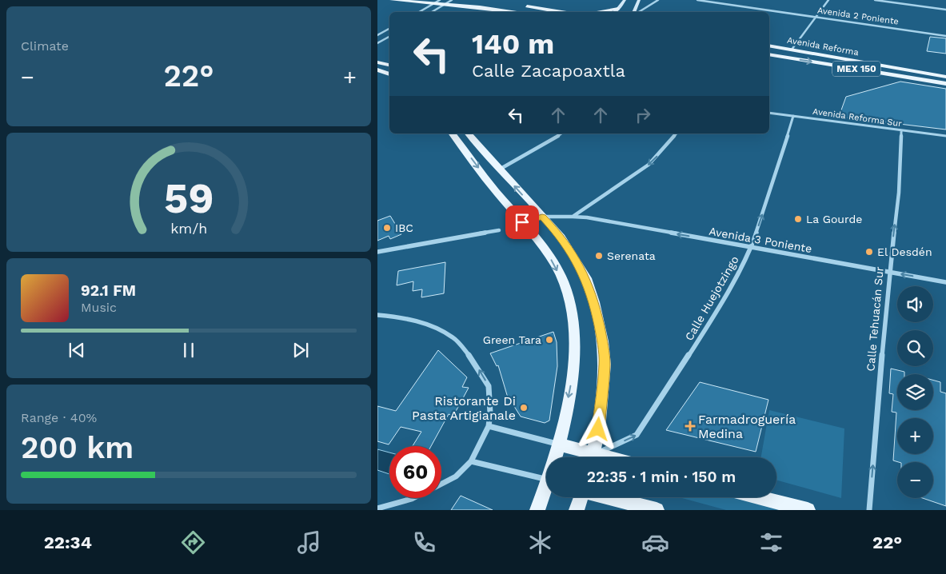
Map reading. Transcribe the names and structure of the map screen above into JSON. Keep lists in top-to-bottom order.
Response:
{
  "streets": {
    "main road": ["Avenida Reforma", "MEX 150"],
    "street": [
      "Avenida 2 Poniente",
      "Avenida Reforma Sur",
      "Avenida 3 Poniente",
      "Calle Huejotzingo",
      "Calle Tehuacán Sur"
    ]
  },
  "crossings": [
    ["Avenida Reforma Sur", "Calle Huejotzingo"],
    ["Avenida Reforma Sur", "Calle Tehuacán Sur"],
    ["Avenida 3 Poniente", "Calle Huejotzingo"],
    ["Avenida 3 Poniente", "Calle Tehuacán Sur"]
  ],
  "one_way": ["Avenida 3 Poniente", "Calle Huejotzingo", "Calle Tehuacán Sur"],
  "places": {
    "other": [
      "La Gourde",
      "IBC",
      "El Desdén",
      "Serenata",
      "Green Tara",
      "Ristorante Di Pasta Artigianale"
    ],
    "health": ["Farmadroguería Medina"]
  },
  "page": {
    "tile": [
      "Climate",
      ["Range · 40%", "200 km"]
    ],
    "turn": ["140 m", "Calle Zacapoaxtla"],
    "heat": ["−", "22°", "+"],
    "song": ["92.1 FM", "Music"],
    "map_buttons": ["+", "−"],
    "limit": "60",
    "trip": "22:35 · 1 min · 150 m",
    "tabs": ["22:34", "22°"],
    "gauge": ["59", "km/h"]
  }
}
